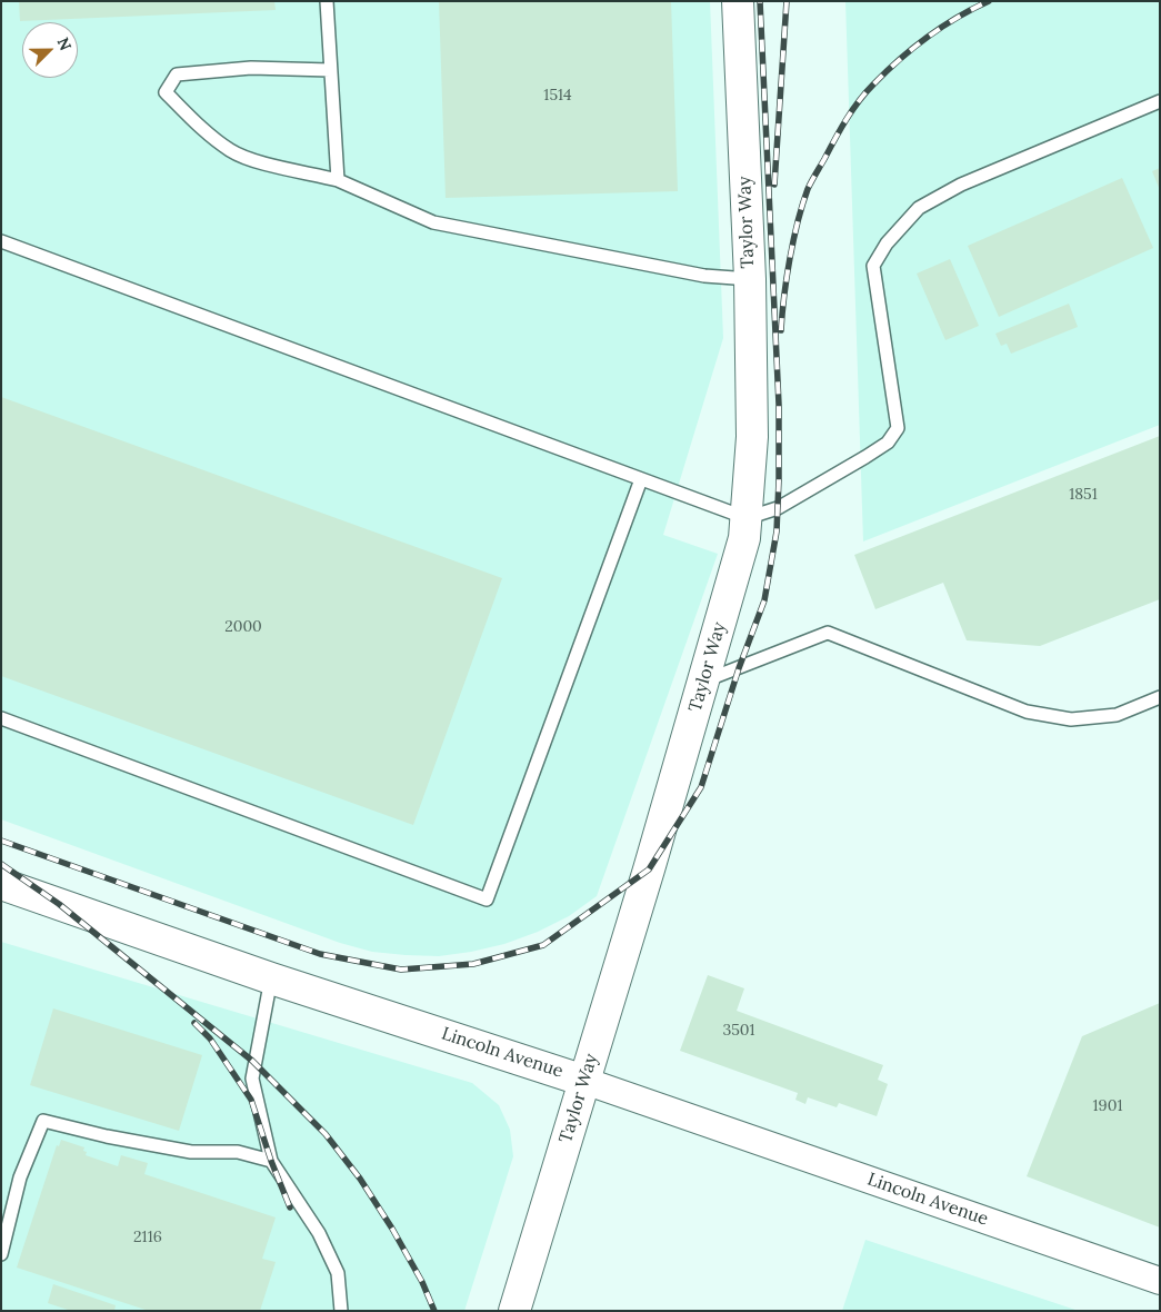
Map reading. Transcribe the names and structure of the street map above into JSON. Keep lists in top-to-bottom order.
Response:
{
  "streets": {
    "street": ["Taylor Way", "Lincoln Avenue"]
  },
  "crossings": [
    ["Taylor Way", "Lincoln Avenue"]
  ],
  "house_numbers": [
    "1514",
    "1851",
    "2000",
    "3501",
    "1901",
    "2116"
  ],
  "north": "top right"
}
